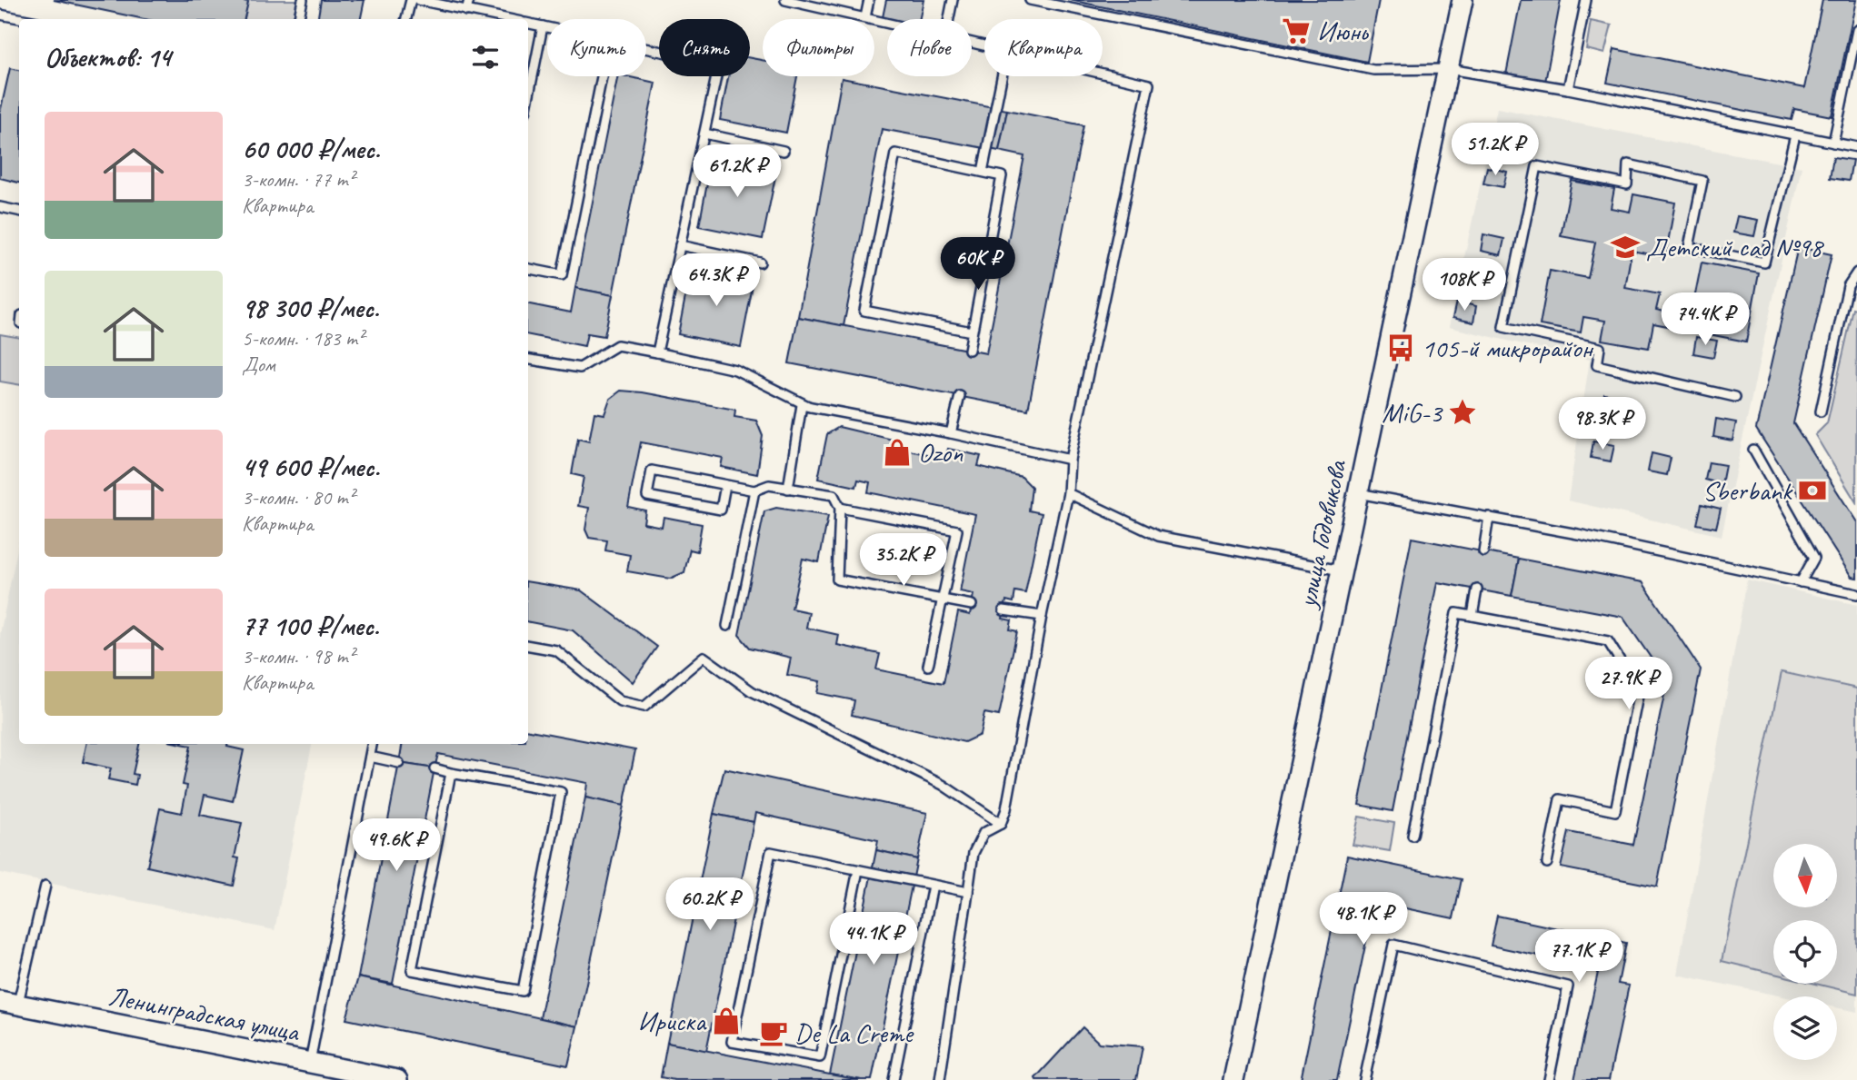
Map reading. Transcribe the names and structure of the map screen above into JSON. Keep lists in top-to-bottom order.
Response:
{
  "streets": {
    "street": ["улица Годовикова", "Ленинградская улица"]
  },
  "places": {
    "supermarket": ["Июнь"],
    "school or university": ["Детский сад №98"],
    "bus stop": ["105-й микрорайон"],
    "place": ["MiG-3"],
    "shop": ["Ozon", "Ириска"],
    "bank": ["Sberbank"],
    "cafe": ["De La Creme"]
  },
  "north": "bottom",
  "page": {
    "chip": [
      "Купить",
      "Снять",
      "Фильтры",
      "Новое",
      "Квартира"
    ],
    "heading": "Объектов: 14",
    "list": [
      {
        "name": "60 000 ₽/мес.",
        "note": "3-комн. · 77 m² · Квартира"
      },
      {
        "name": "98 300 ₽/мес.",
        "note": "5-комн. · 183 m² · Дом"
      },
      {
        "name": "49 600 ₽/мес.",
        "note": "3-комн. · 80 m² · Квартира"
      },
      {
        "name": "77 100 ₽/мес.",
        "note": "3-комн. · 98 m² · Квартира"
      }
    ],
    "price": [
      "51.2K ₽",
      "61.2K ₽",
      "60K ₽",
      "64.3K ₽",
      "108K ₽",
      "74.4K ₽",
      "98.3K ₽",
      "35.2K ₽",
      "27.9K ₽",
      "49.6K ₽",
      "60.2K ₽",
      "48.1K ₽",
      "44.1K ₽",
      "77.1K ₽"
    ]
  }
}
